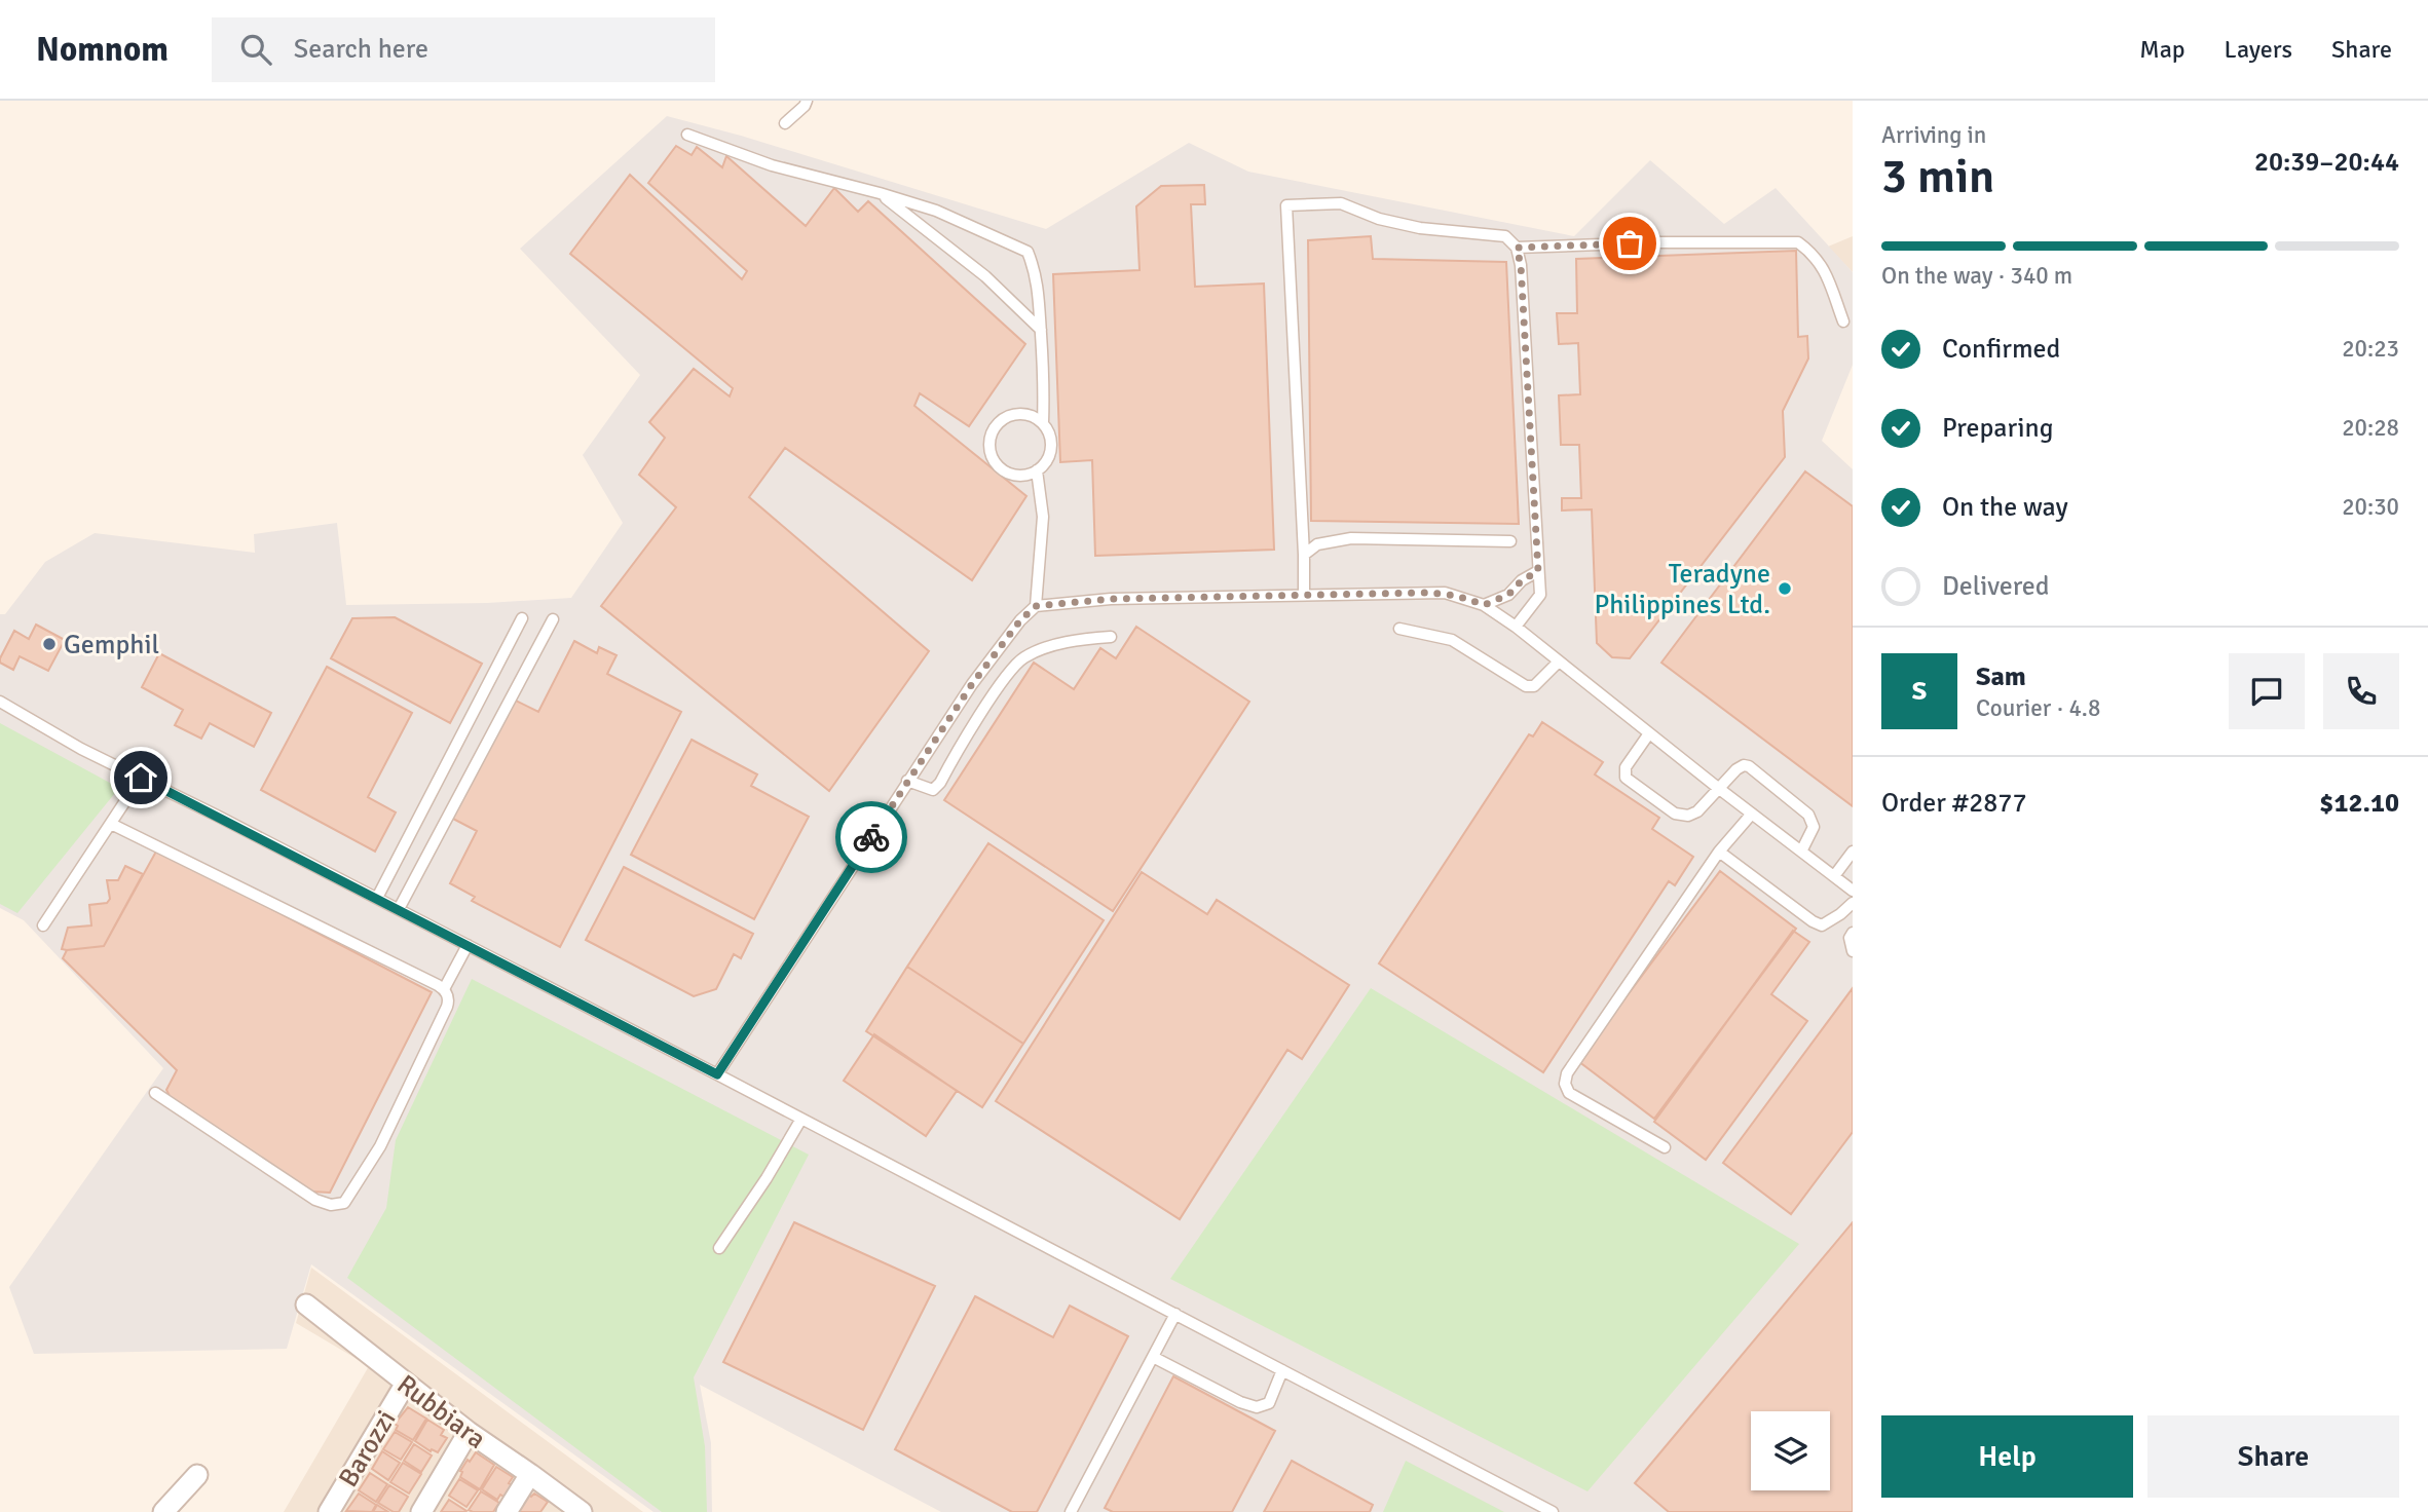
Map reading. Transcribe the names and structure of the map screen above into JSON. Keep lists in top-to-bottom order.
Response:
{
  "streets": {
    "street": ["Rubbiara", "Barozzi"]
  },
  "crossings": [
    ["Rubbiara", "Barozzi"]
  ],
  "places": ["Teradyne Philippines Ltd.", "Gemphil"],
  "page": {
    "header": "Nomnom",
    "search": "Search here",
    "nav": ["Map", "Layers", "Share"],
    "heading": ["3 min", "Arriving in", "20:39–20:44"],
    "panel": [
      "Sam",
      "Courier · 4.8",
      "Order #2877",
      "$12.10"
    ],
    "bar": "On the way · 340 m",
    "list": [
      ["Confirmed", "20:23"],
      ["Preparing", "20:28"],
      ["On the way", "20:30"],
      "Delivered"
    ],
    "round": "S",
    "buttons": ["Help", "Share"]
  }
}
